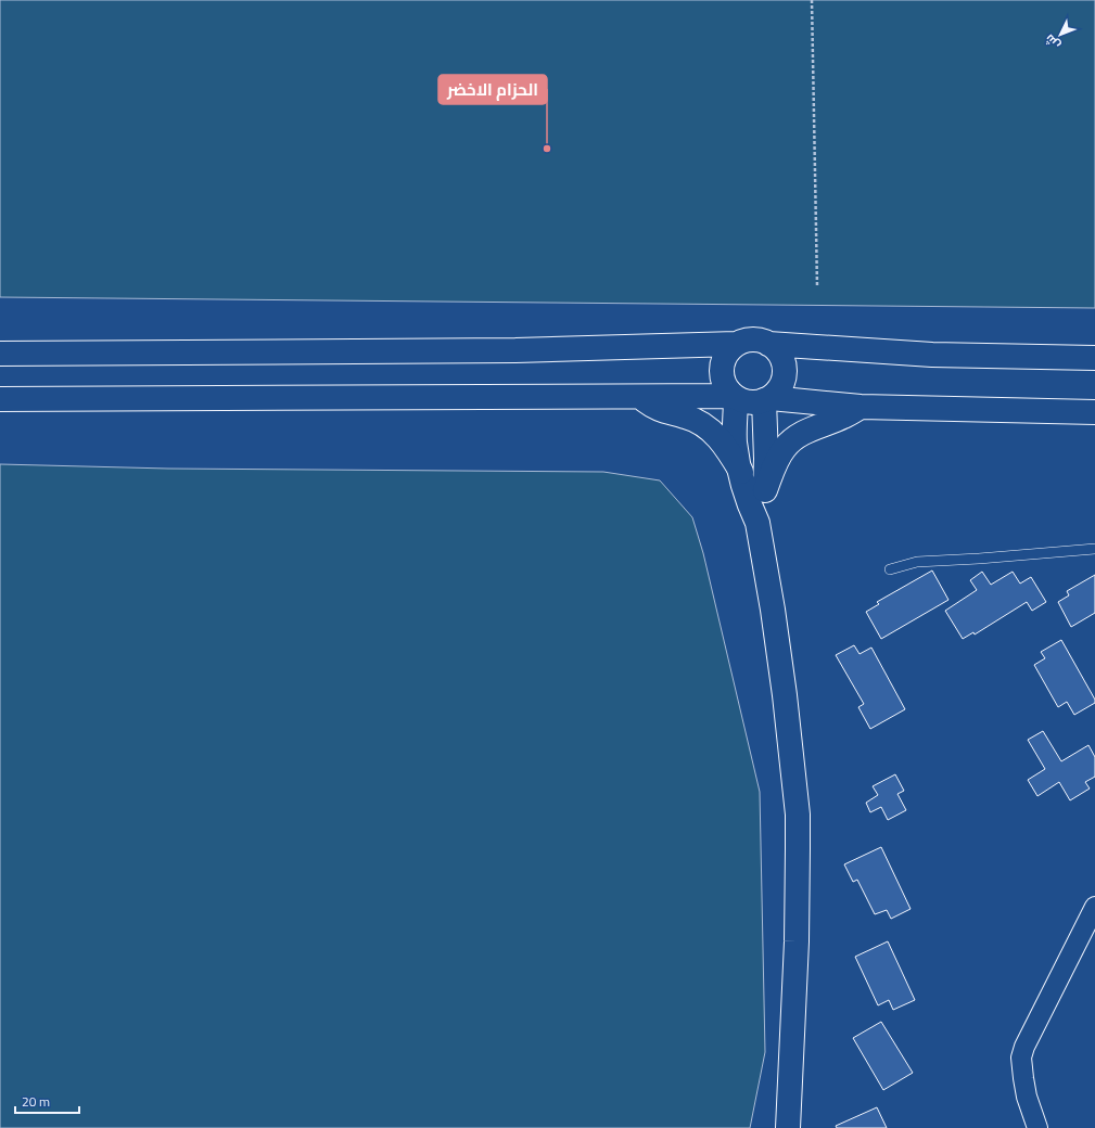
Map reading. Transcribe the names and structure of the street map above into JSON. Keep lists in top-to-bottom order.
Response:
{
  "places": ["الحزام الاخضر"],
  "scale_bar": "20 m",
  "north": "bottom left"
}
